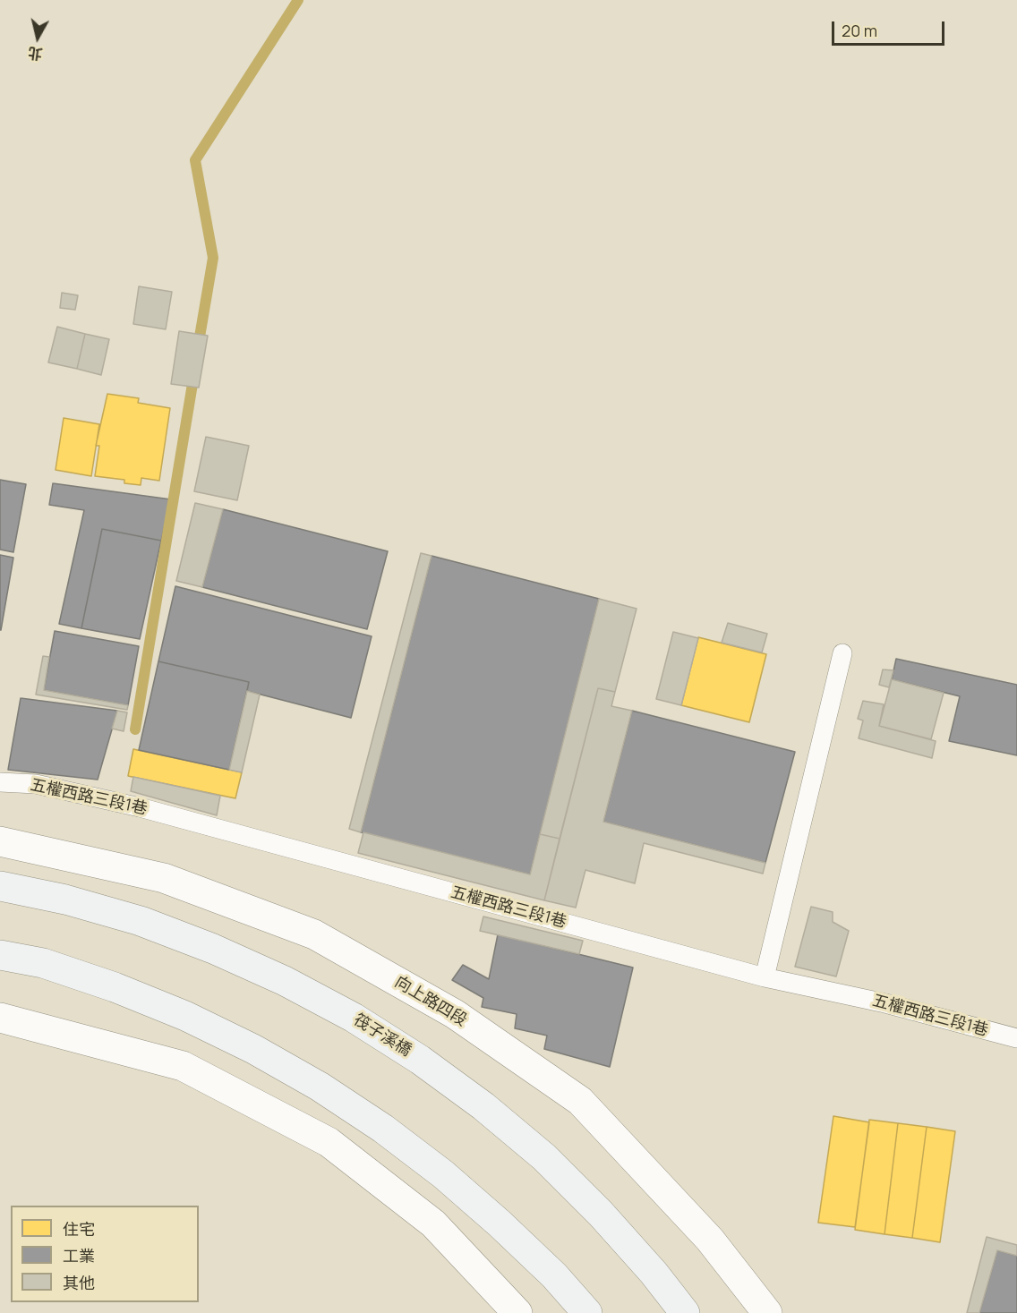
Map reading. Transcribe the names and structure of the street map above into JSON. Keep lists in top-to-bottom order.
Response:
{
  "streets": {
    "main road": ["筏子溪橋"],
    "street": ["向上路四段"],
    "lane": ["五權西路三段1巷"]
  },
  "legend": ["住宅", "工業", "其他"],
  "scale_bar": "20 m",
  "north": "bottom"
}
